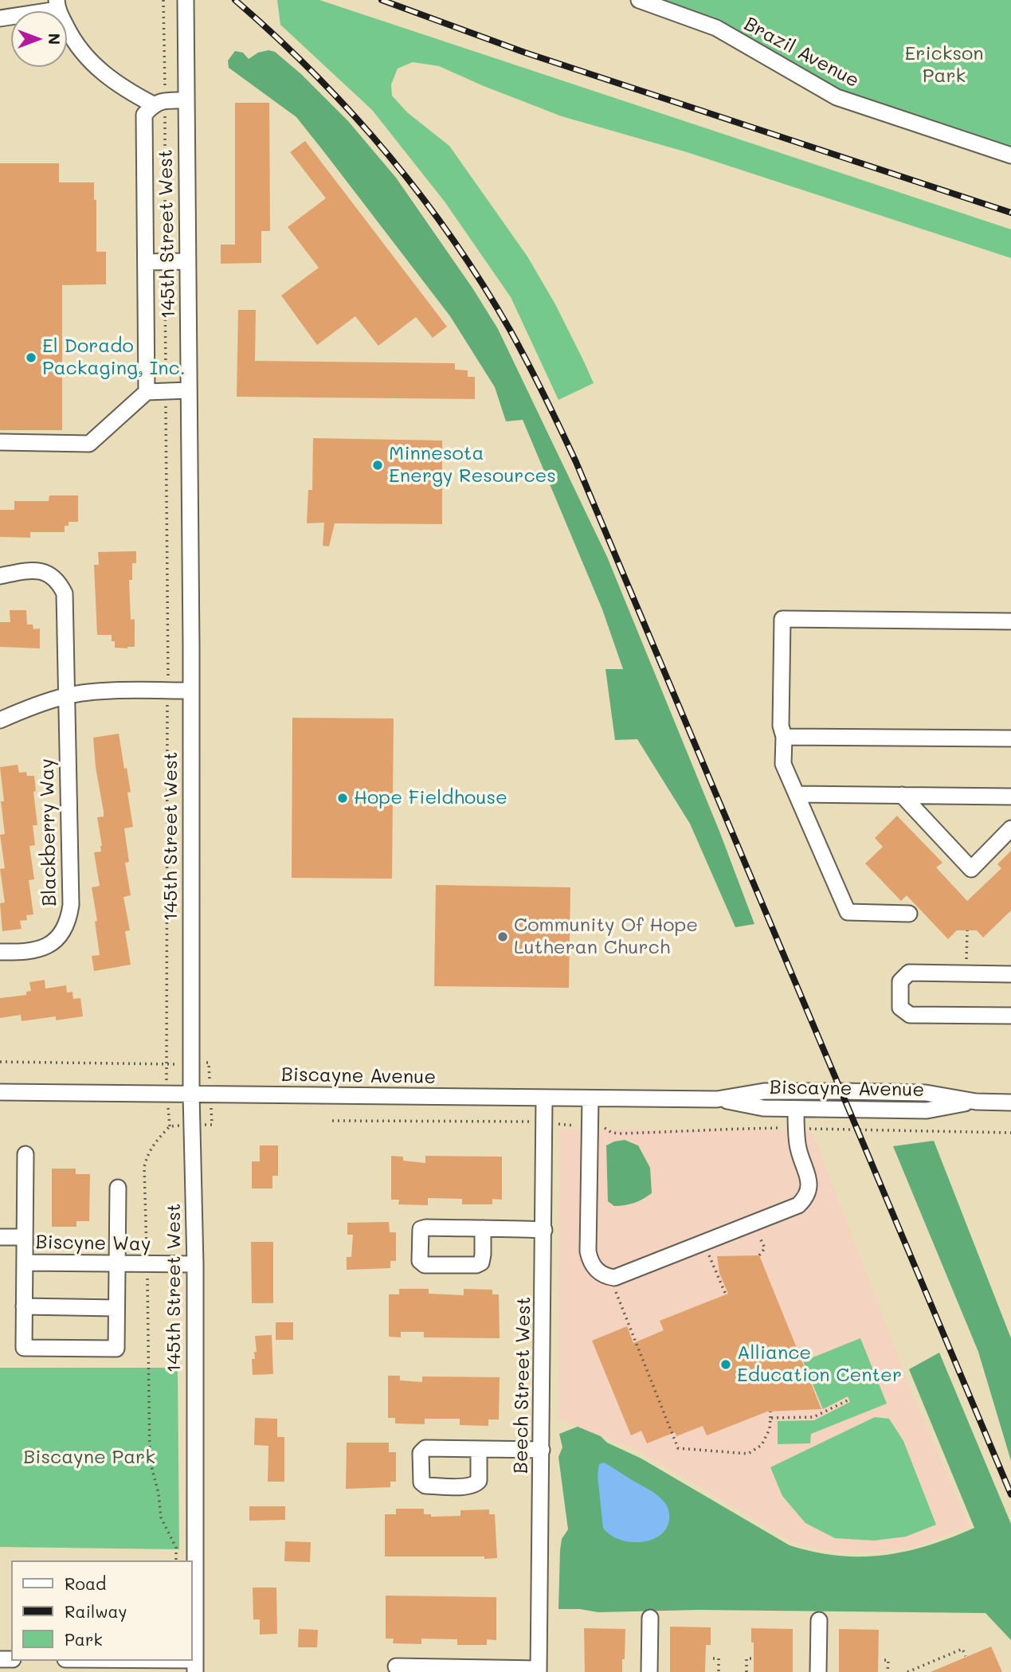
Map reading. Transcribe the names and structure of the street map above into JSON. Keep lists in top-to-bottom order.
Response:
{
  "streets": {
    "street": [
      "Brazil Avenue",
      "145th Street West",
      "Blackberry Way",
      "Biscayne Avenue",
      "Biscyne Way",
      "Beech Street West"
    ]
  },
  "crossings": [
    ["145th Street West", "Biscayne Avenue"],
    ["145th Street West", "Biscyne Way"],
    ["Biscayne Avenue", "Beech Street West"]
  ],
  "parks": ["Erickson Park", "Biscayne Park"],
  "places": [
    "El Dorado Packaging, Inc.",
    "Minnesota Energy Resources",
    "Hope Fieldhouse",
    "Community Of Hope Lutheran Church",
    "Alliance Education Center"
  ],
  "legend": ["Road", "Railway", "Park"],
  "north": "right"
}
